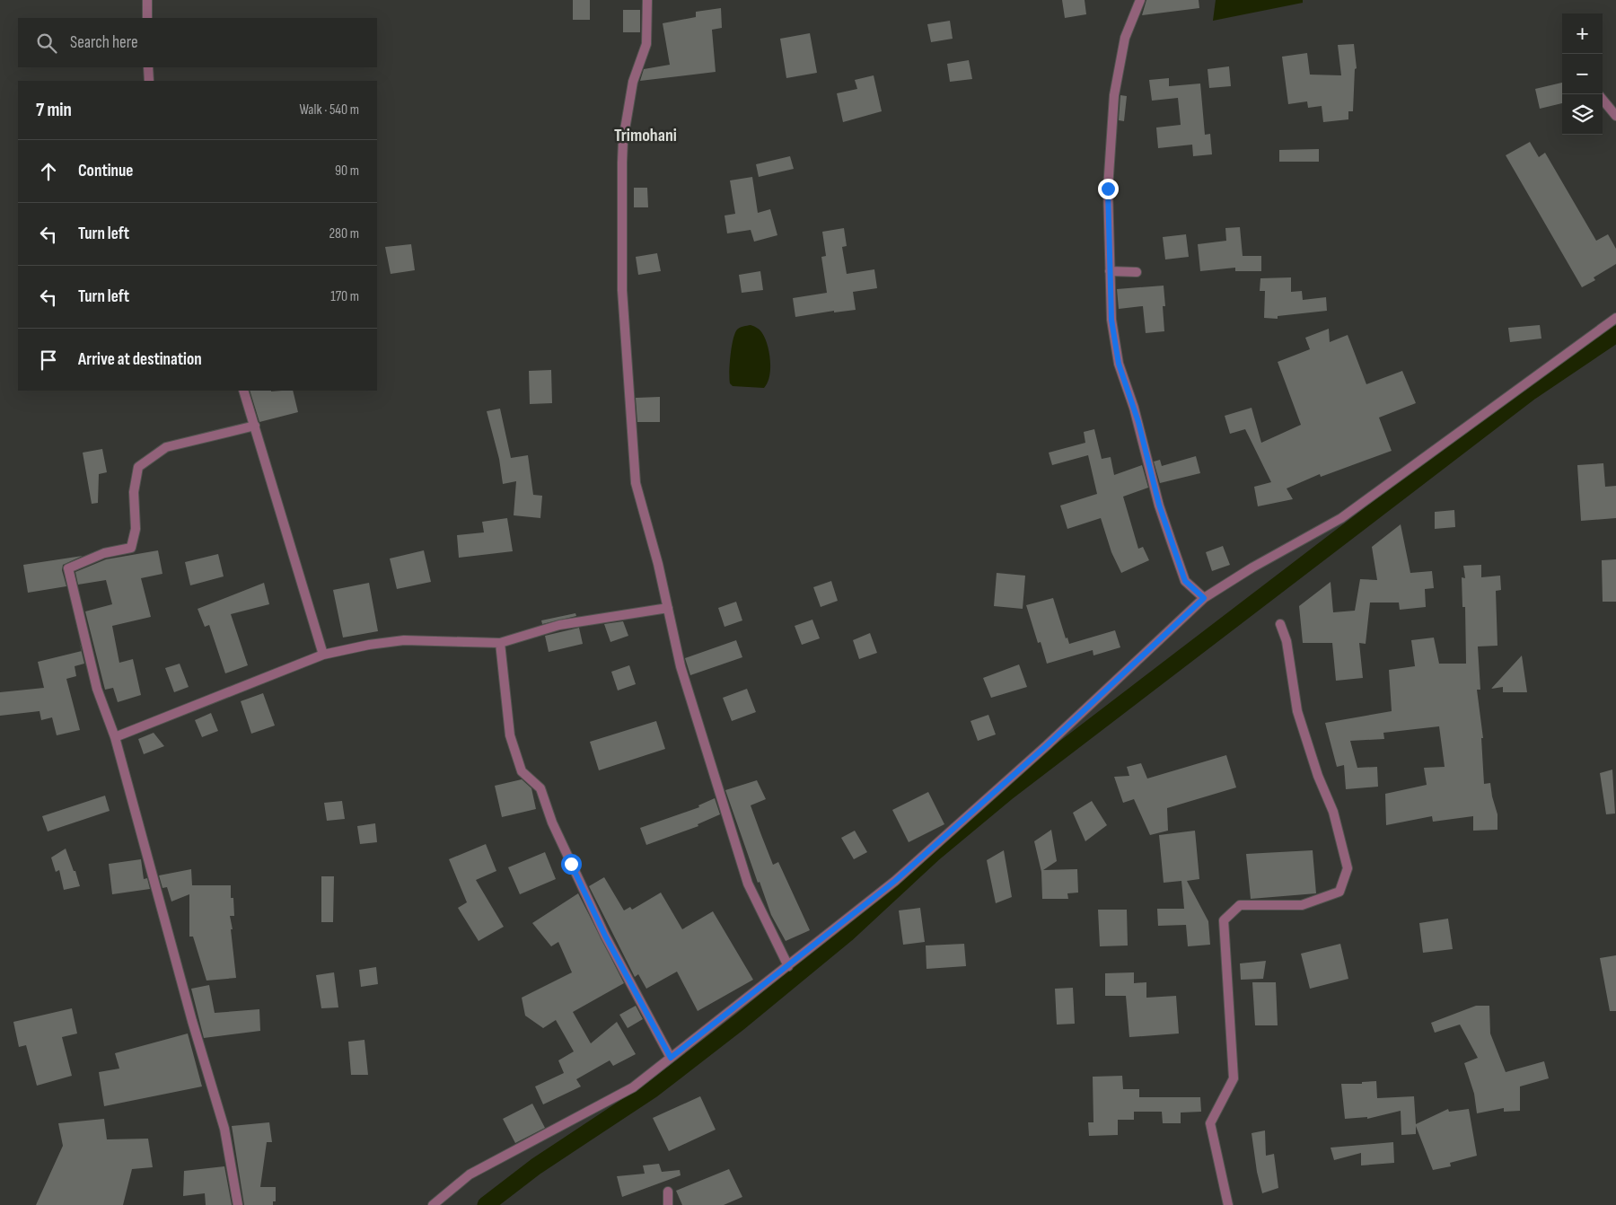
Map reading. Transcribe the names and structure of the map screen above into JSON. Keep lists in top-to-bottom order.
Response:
{
  "districts": ["Trimohani"],
  "page": {
    "map_buttons": ["+", "−"],
    "search": "Search here",
    "heading": ["7 min", "Walk · 540 m"],
    "list": [
      ["Continue", "90 m"],
      ["Turn left", "280 m"],
      ["Turn left", "170 m"],
      "Arrive at destination"
    ]
  }
}
